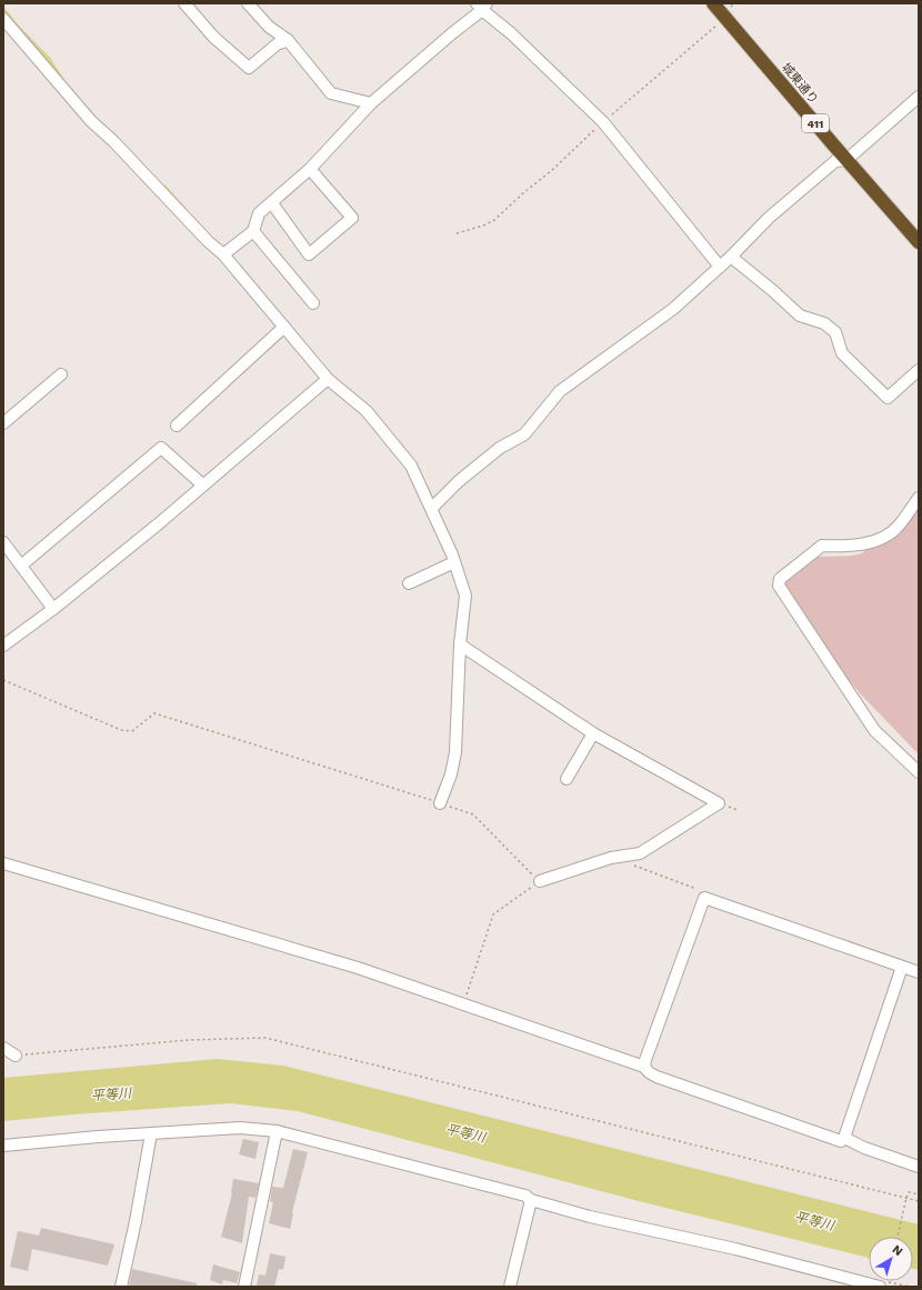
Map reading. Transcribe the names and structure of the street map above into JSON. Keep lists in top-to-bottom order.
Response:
{
  "streets": {
    "highway": ["城東通り", "411"]
  },
  "water": ["平等川"],
  "north": "top right"
}
